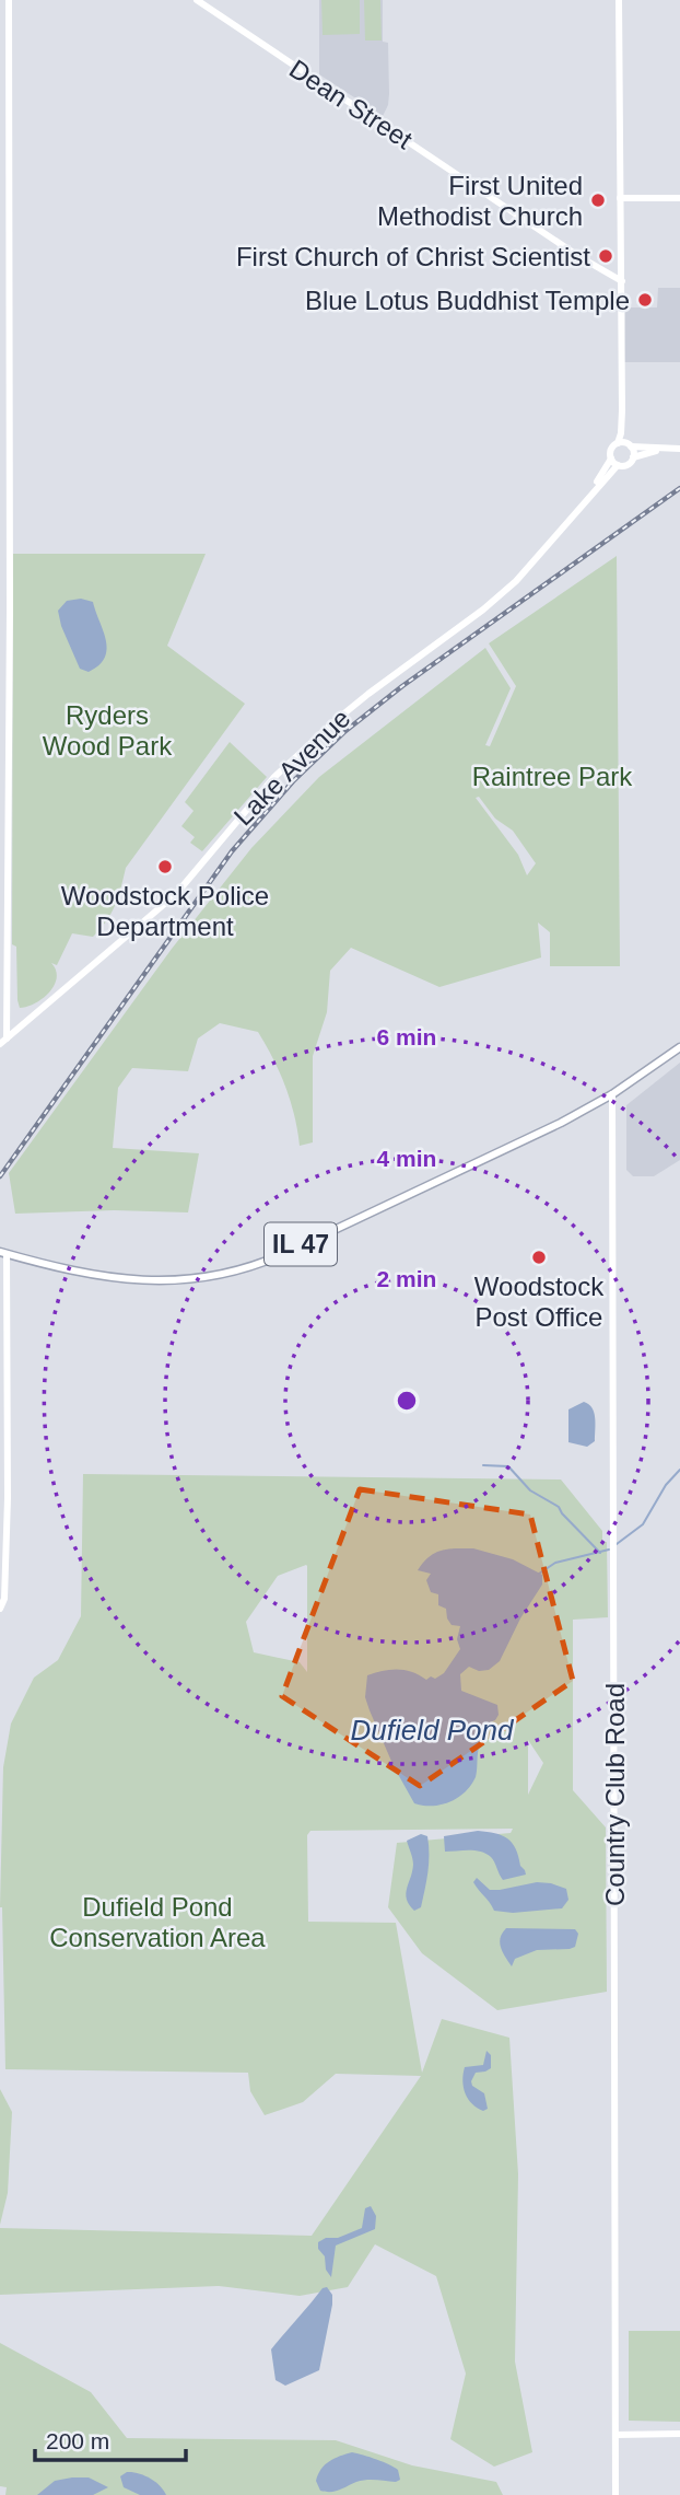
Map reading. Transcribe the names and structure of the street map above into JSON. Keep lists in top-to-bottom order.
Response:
{
  "streets": {
    "street": [
      "Dean Street",
      "Lake Avenue",
      "IL 47",
      "Country Club Road"
    ]
  },
  "crossings": [
    ["IL 47", "Country Club Road"]
  ],
  "water": ["Dufield Pond"],
  "parks": ["Ryders Wood Park", "Raintree Park", "Dufield Pond Conservation Area"],
  "places": [
    "First United Methodist Church",
    "First Church of Christ Scientist",
    "Blue Lotus Buddhist Temple",
    "Woodstock Police Department",
    "Woodstock Post Office"
  ],
  "scale_bar": "200 m",
  "rings": ["6 min", "4 min", "2 min"]
}
